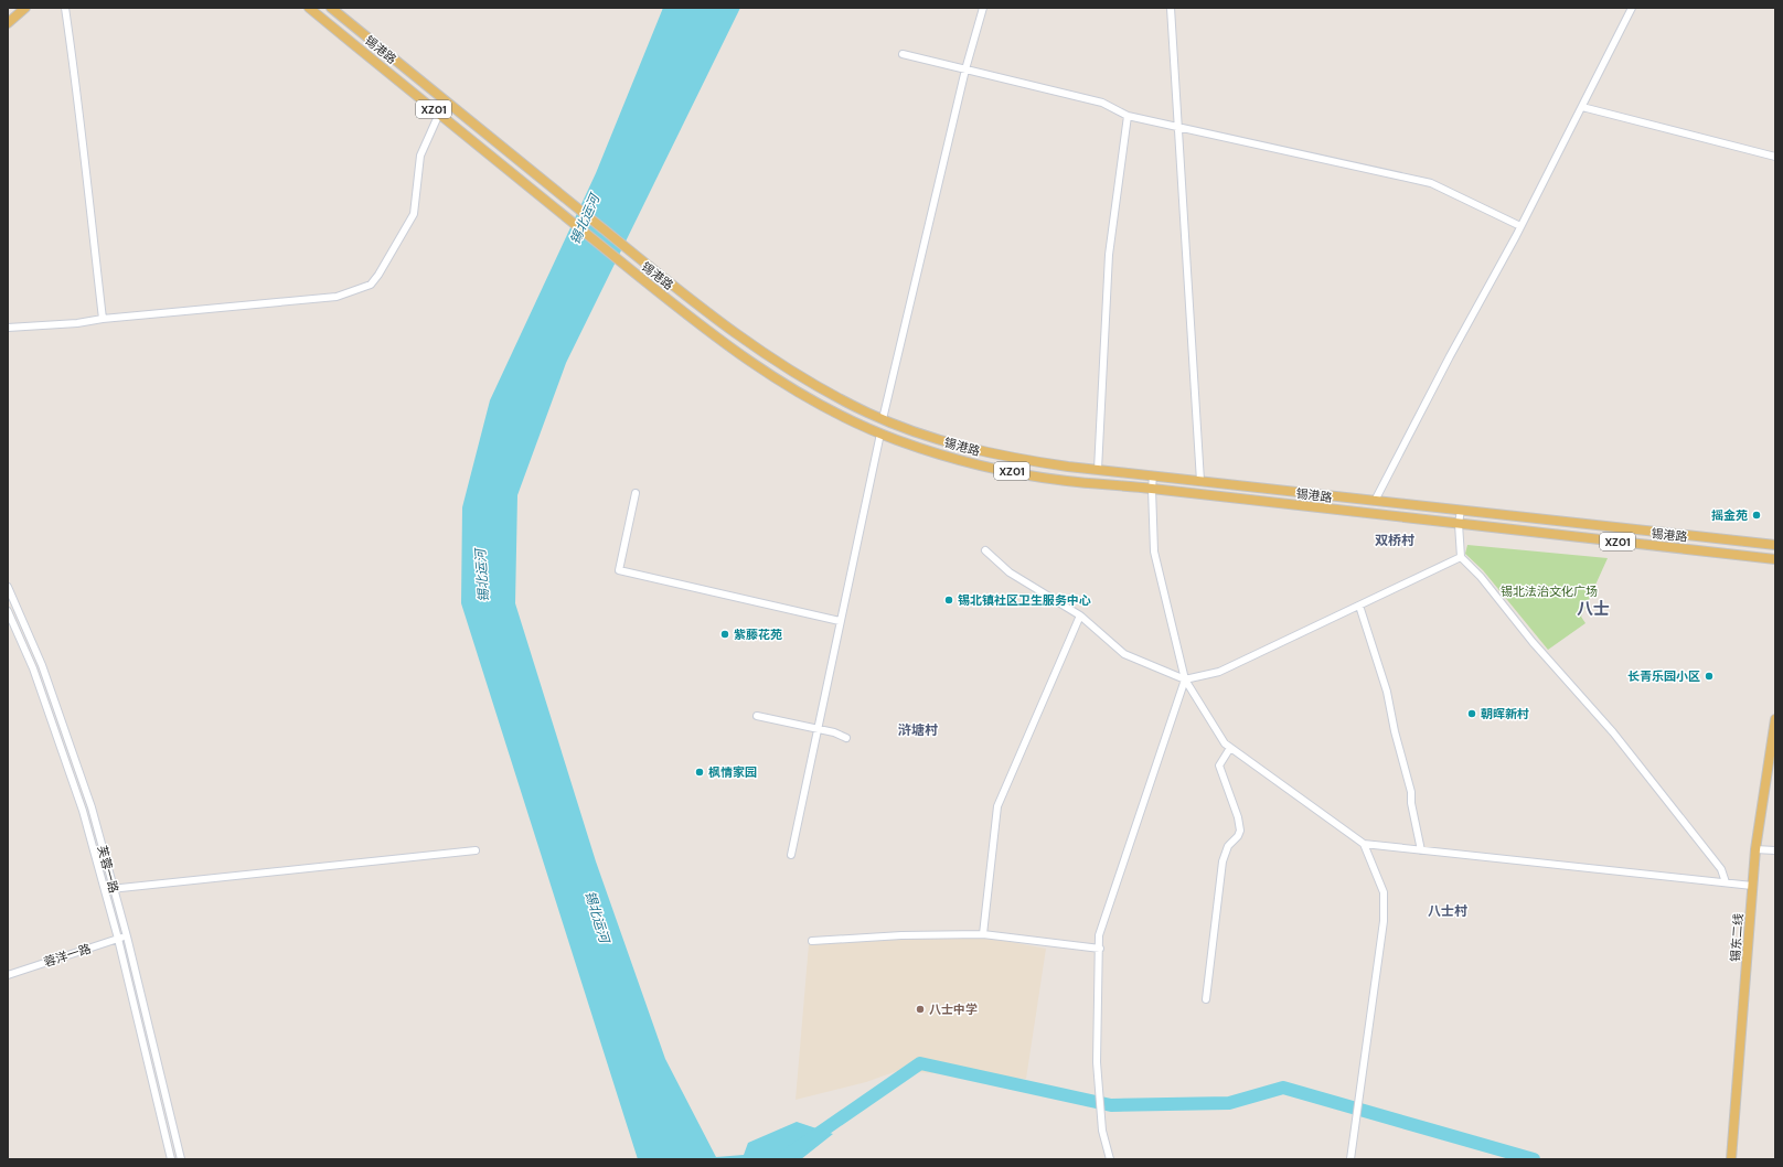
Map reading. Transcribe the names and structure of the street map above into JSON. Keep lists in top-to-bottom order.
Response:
{
  "streets": {
    "main road": ["锡港路", "XZ01", "锡东二线"],
    "street": ["芙蓉一路", "蓉洋一路"]
  },
  "crossings": [
    ["芙蓉一路", "蓉洋一路"]
  ],
  "districts": [
    "双桥村",
    "八士",
    "浒塘村",
    "八士村"
  ],
  "water": ["锡北运河"],
  "parks": ["锡北法治文化广场"],
  "places": [
    "摇金苑",
    "锡北镇社区卫生服务中心",
    "紫藤花苑",
    "长青乐园小区",
    "朝晖新村",
    "枫情家园",
    "八士中学"
  ]
}
